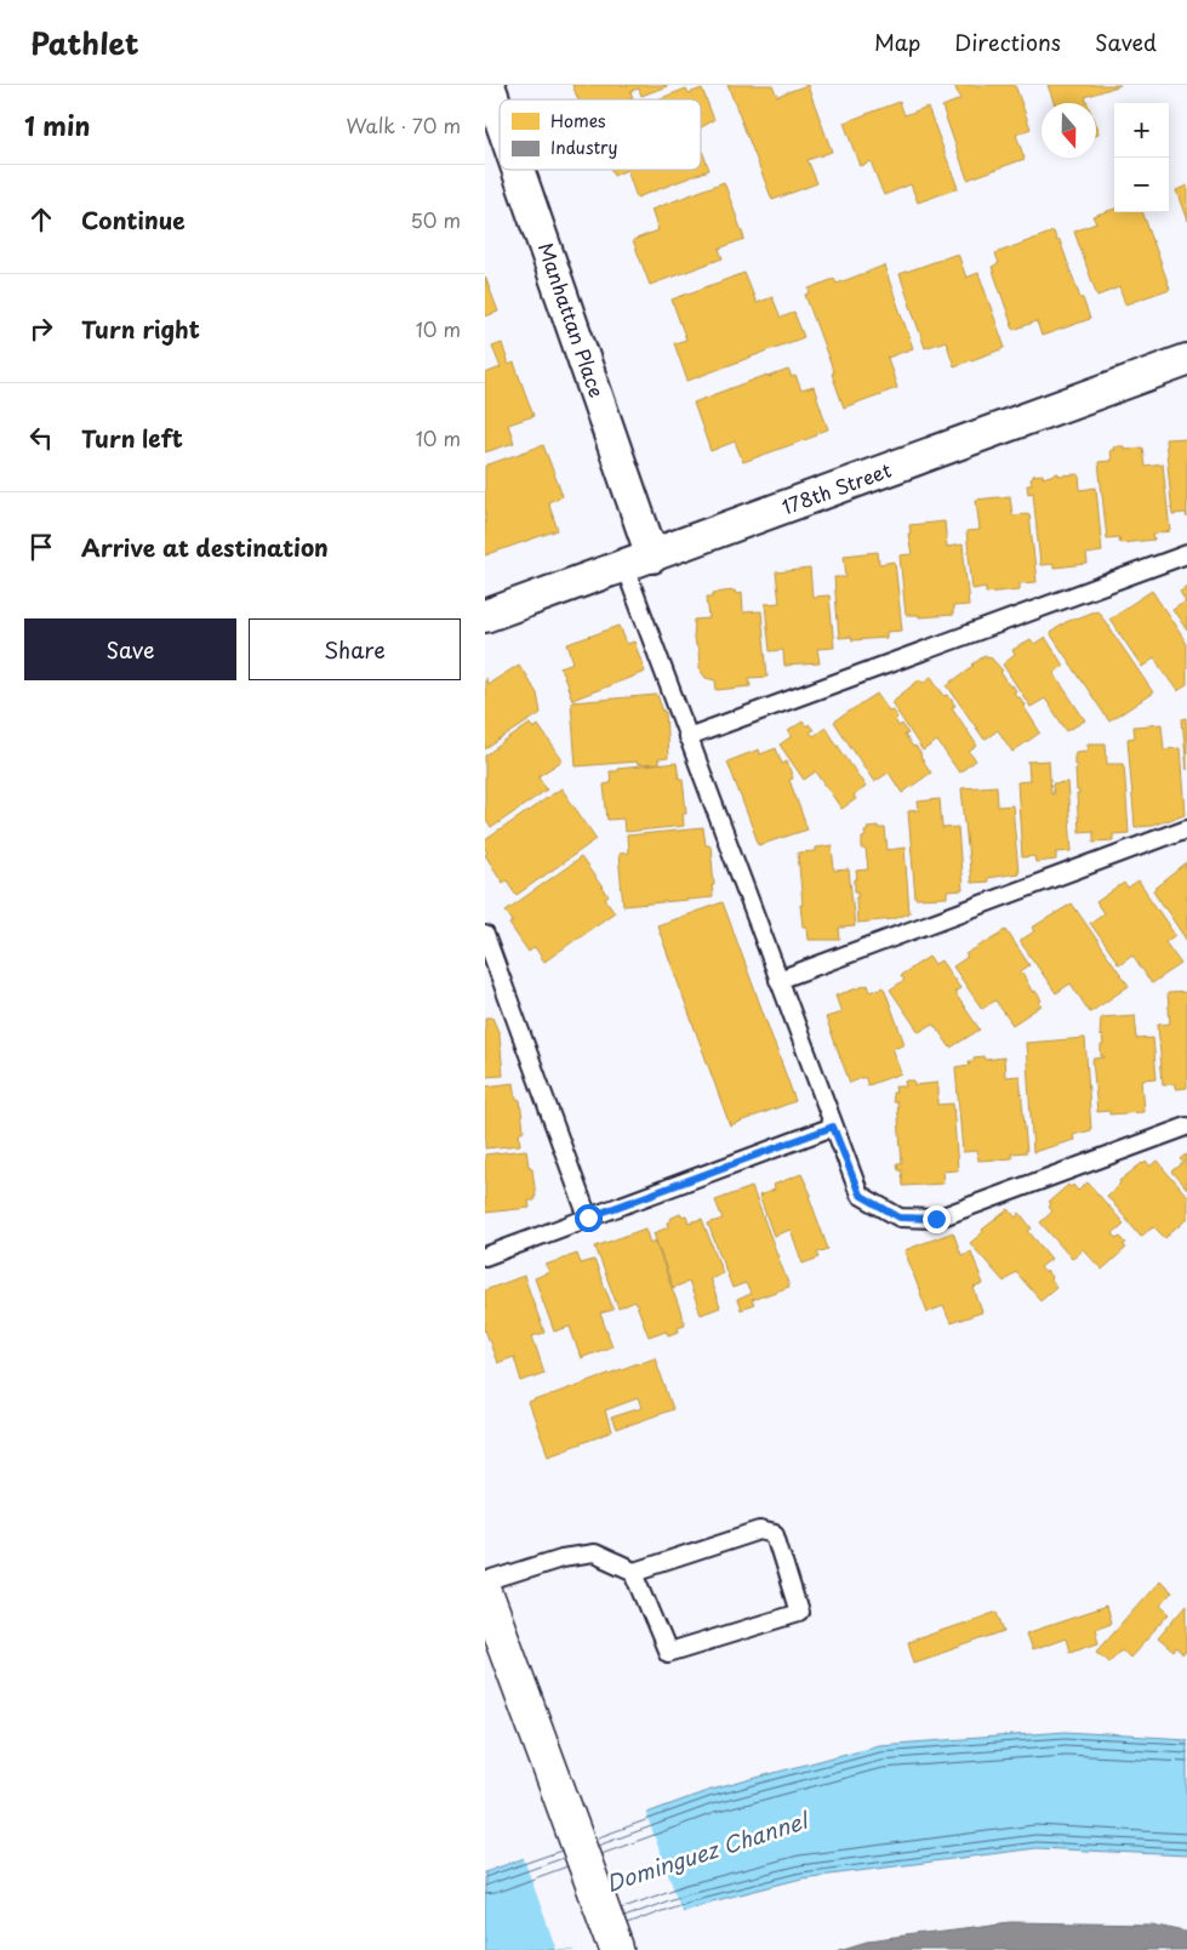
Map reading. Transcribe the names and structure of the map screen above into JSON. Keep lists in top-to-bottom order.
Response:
{
  "streets": {
    "street": ["Manhattan Place", "178th Street"]
  },
  "crossings": [
    ["Manhattan Place", "178th Street"]
  ],
  "water": ["Dominguez Channel"],
  "legend": ["Homes", "Industry"],
  "north": "bottom",
  "page": {
    "header": "Pathlet",
    "nav": ["Map", "Directions", "Saved"],
    "heading": ["1 min", "Walk · 70 m"],
    "map_buttons": ["+", "−"],
    "list": [
      ["Continue", "50 m"],
      ["Turn right", "10 m"],
      ["Turn left", "10 m"],
      "Arrive at destination"
    ],
    "buttons": ["Save", "Share"]
  }
}
